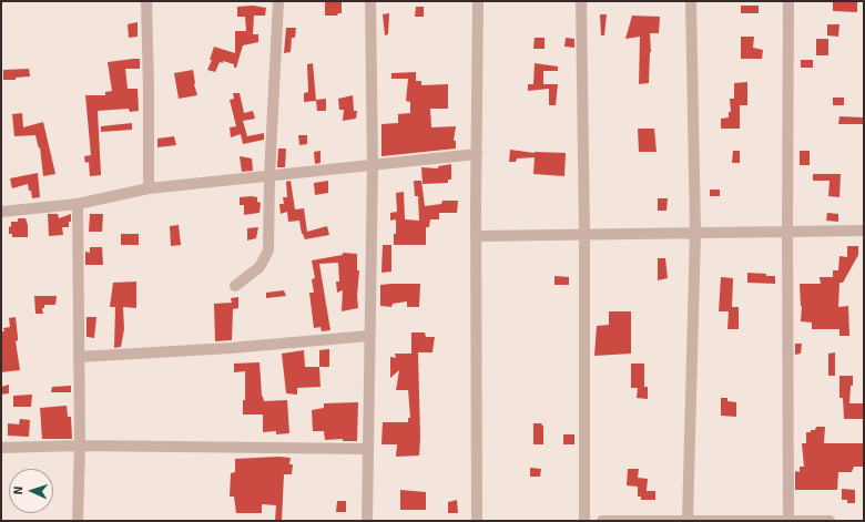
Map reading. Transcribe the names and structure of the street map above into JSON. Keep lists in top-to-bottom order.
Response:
{
  "north": "left"
}
